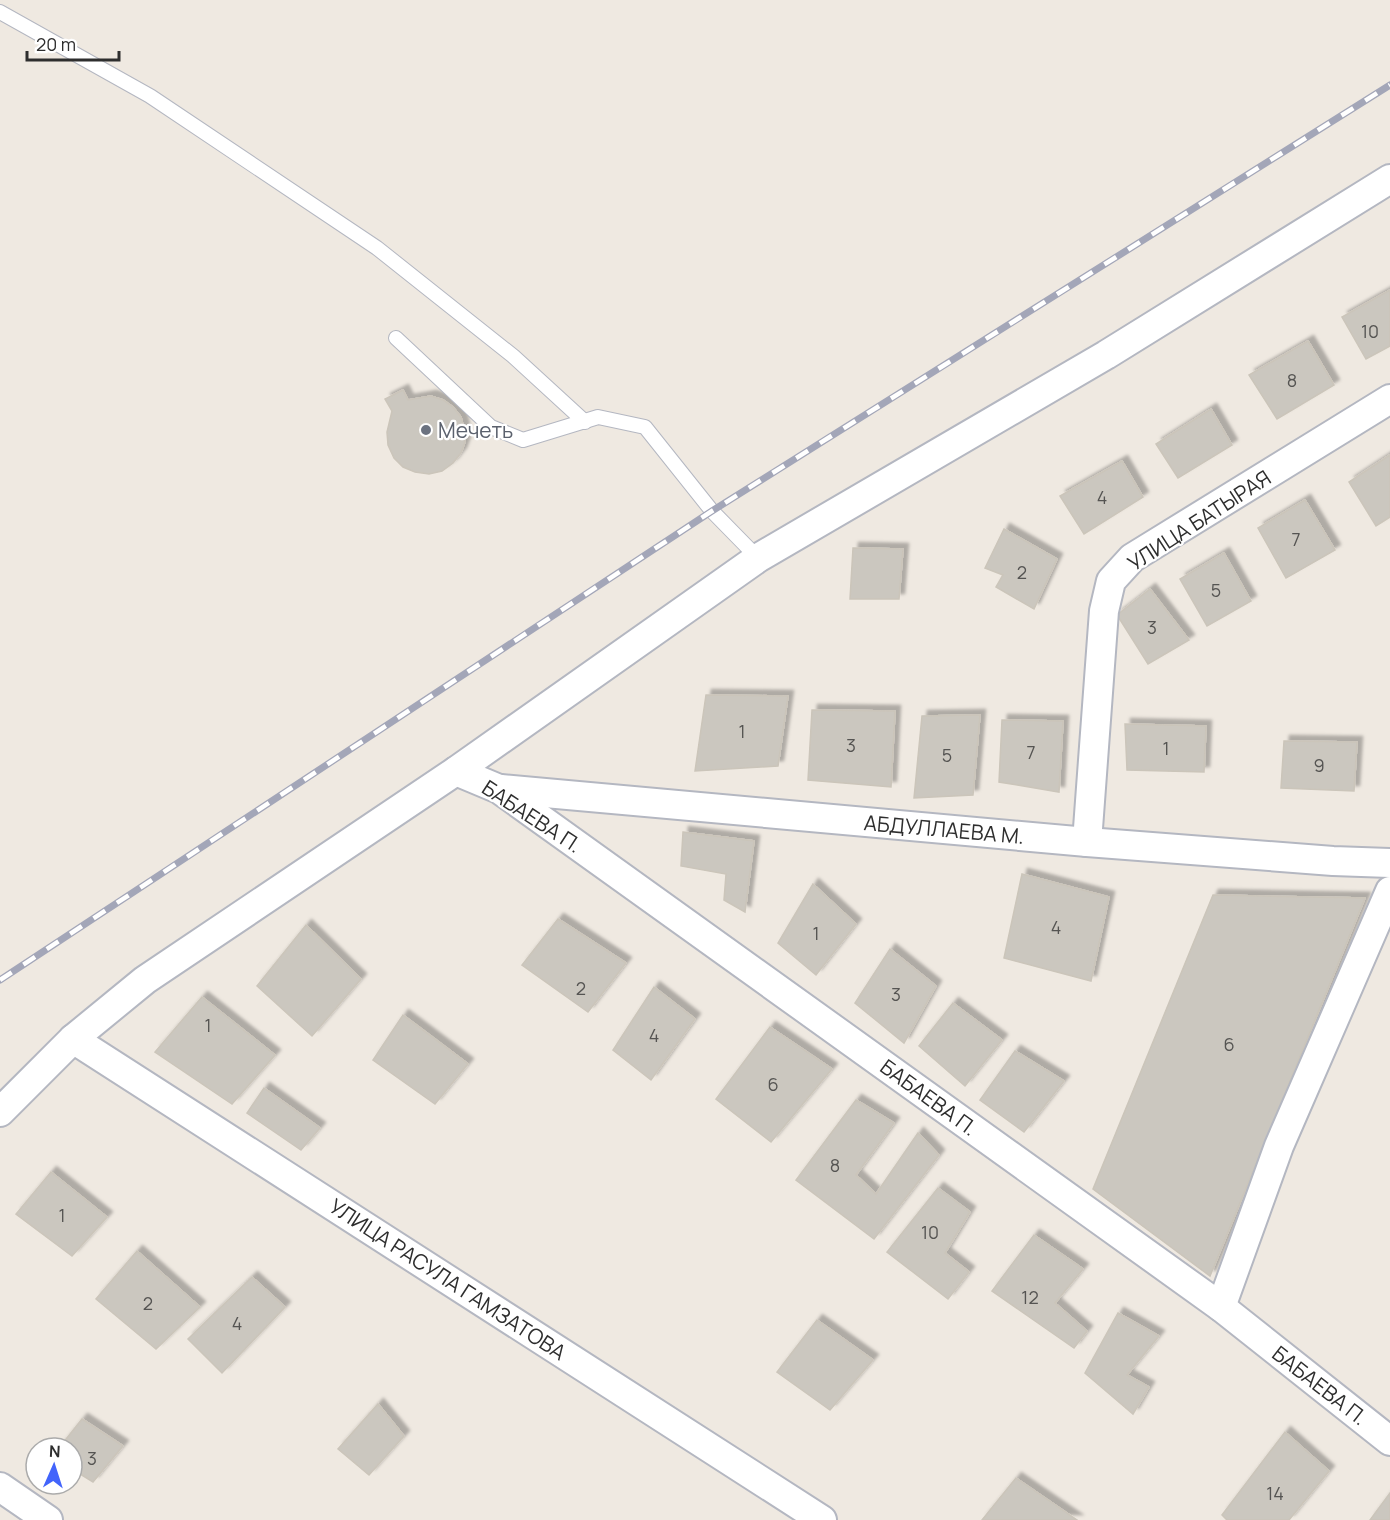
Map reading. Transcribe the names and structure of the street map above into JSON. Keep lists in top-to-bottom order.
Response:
{
  "streets": {
    "street": [
      "УЛИЦА БАТЫРАЯ",
      "БАБАЕВА П.",
      "АБДУЛЛАЕВА М.",
      "УЛИЦА РАСУЛА ГАМЗАТОВА"
    ]
  },
  "crossings": [
    ["УЛИЦА БАТЫРАЯ", "АБДУЛЛАЕВА М."],
    ["БАБАЕВА П.", "АБДУЛЛАЕВА М."]
  ],
  "places": ["Мечеть"],
  "house_numbers": [
    "10",
    "8",
    "4",
    "7",
    "2",
    "5",
    "3",
    "1",
    "3",
    "1",
    "7",
    "5",
    "9",
    "4",
    "1",
    "2",
    "3",
    "1",
    "4",
    "6",
    "6",
    "8",
    "1",
    "10",
    "12",
    "2",
    "4",
    "3",
    "14"
  ],
  "scale_bar": "20 m",
  "north": "top"
}
